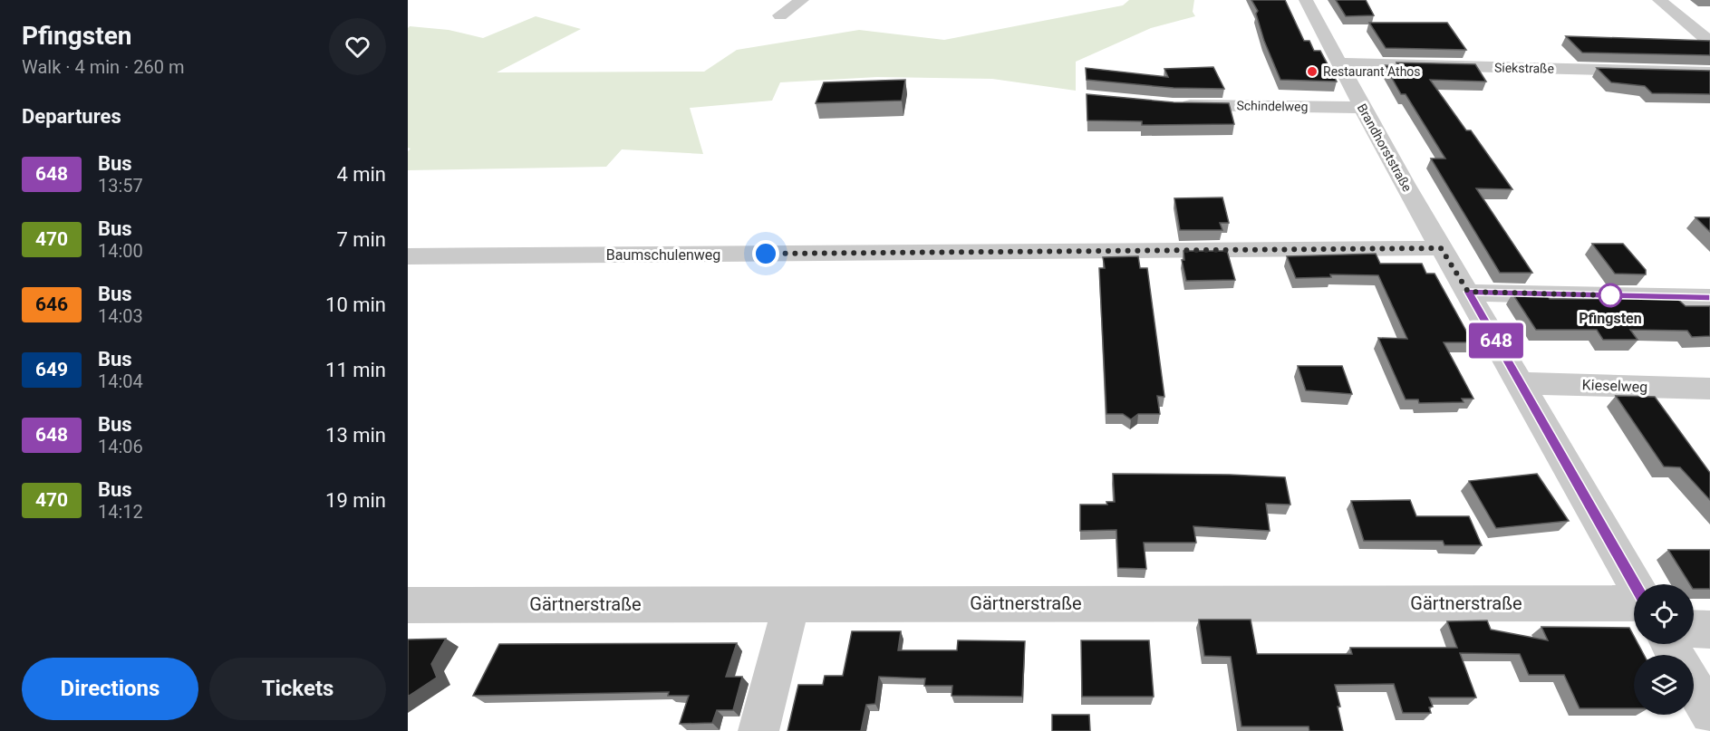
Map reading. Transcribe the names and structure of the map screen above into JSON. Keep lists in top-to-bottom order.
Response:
{
  "streets": {
    "street": [
      "Siekstraße",
      "Schindelweg",
      "Brandhorststraße",
      "Baumschulenweg",
      "Kieselweg",
      "Gärtnerstraße"
    ]
  },
  "crossings": [
    ["Siekstraße", "Brandhorststraße"],
    ["Schindelweg", "Brandhorststraße"],
    ["Brandhorststraße", "Baumschulenweg"],
    ["Brandhorststraße", "Kieselweg"]
  ],
  "places": ["Restaurant Athos", "Pfingsten"],
  "lines": ["bus line 648"],
  "page": {
    "heading": [
      ["Pfingsten", "Walk · 4 min · 260 m"],
      "Departures"
    ],
    "on_map": "648",
    "list": [
      {
        "mark": "648",
        "name": "Bus",
        "note": "13:57",
        "value": "4 min"
      },
      {
        "mark": "470",
        "name": "Bus",
        "note": "14:00",
        "value": "7 min"
      },
      {
        "mark": "646",
        "name": "Bus",
        "note": "14:03",
        "value": "10 min"
      },
      {
        "mark": "649",
        "name": "Bus",
        "note": "14:04",
        "value": "11 min"
      },
      {
        "mark": "648",
        "name": "Bus",
        "note": "14:06",
        "value": "13 min"
      },
      {
        "mark": "470",
        "name": "Bus",
        "note": "14:12",
        "value": "19 min"
      }
    ],
    "buttons": ["Directions", "Tickets"]
  }
}
